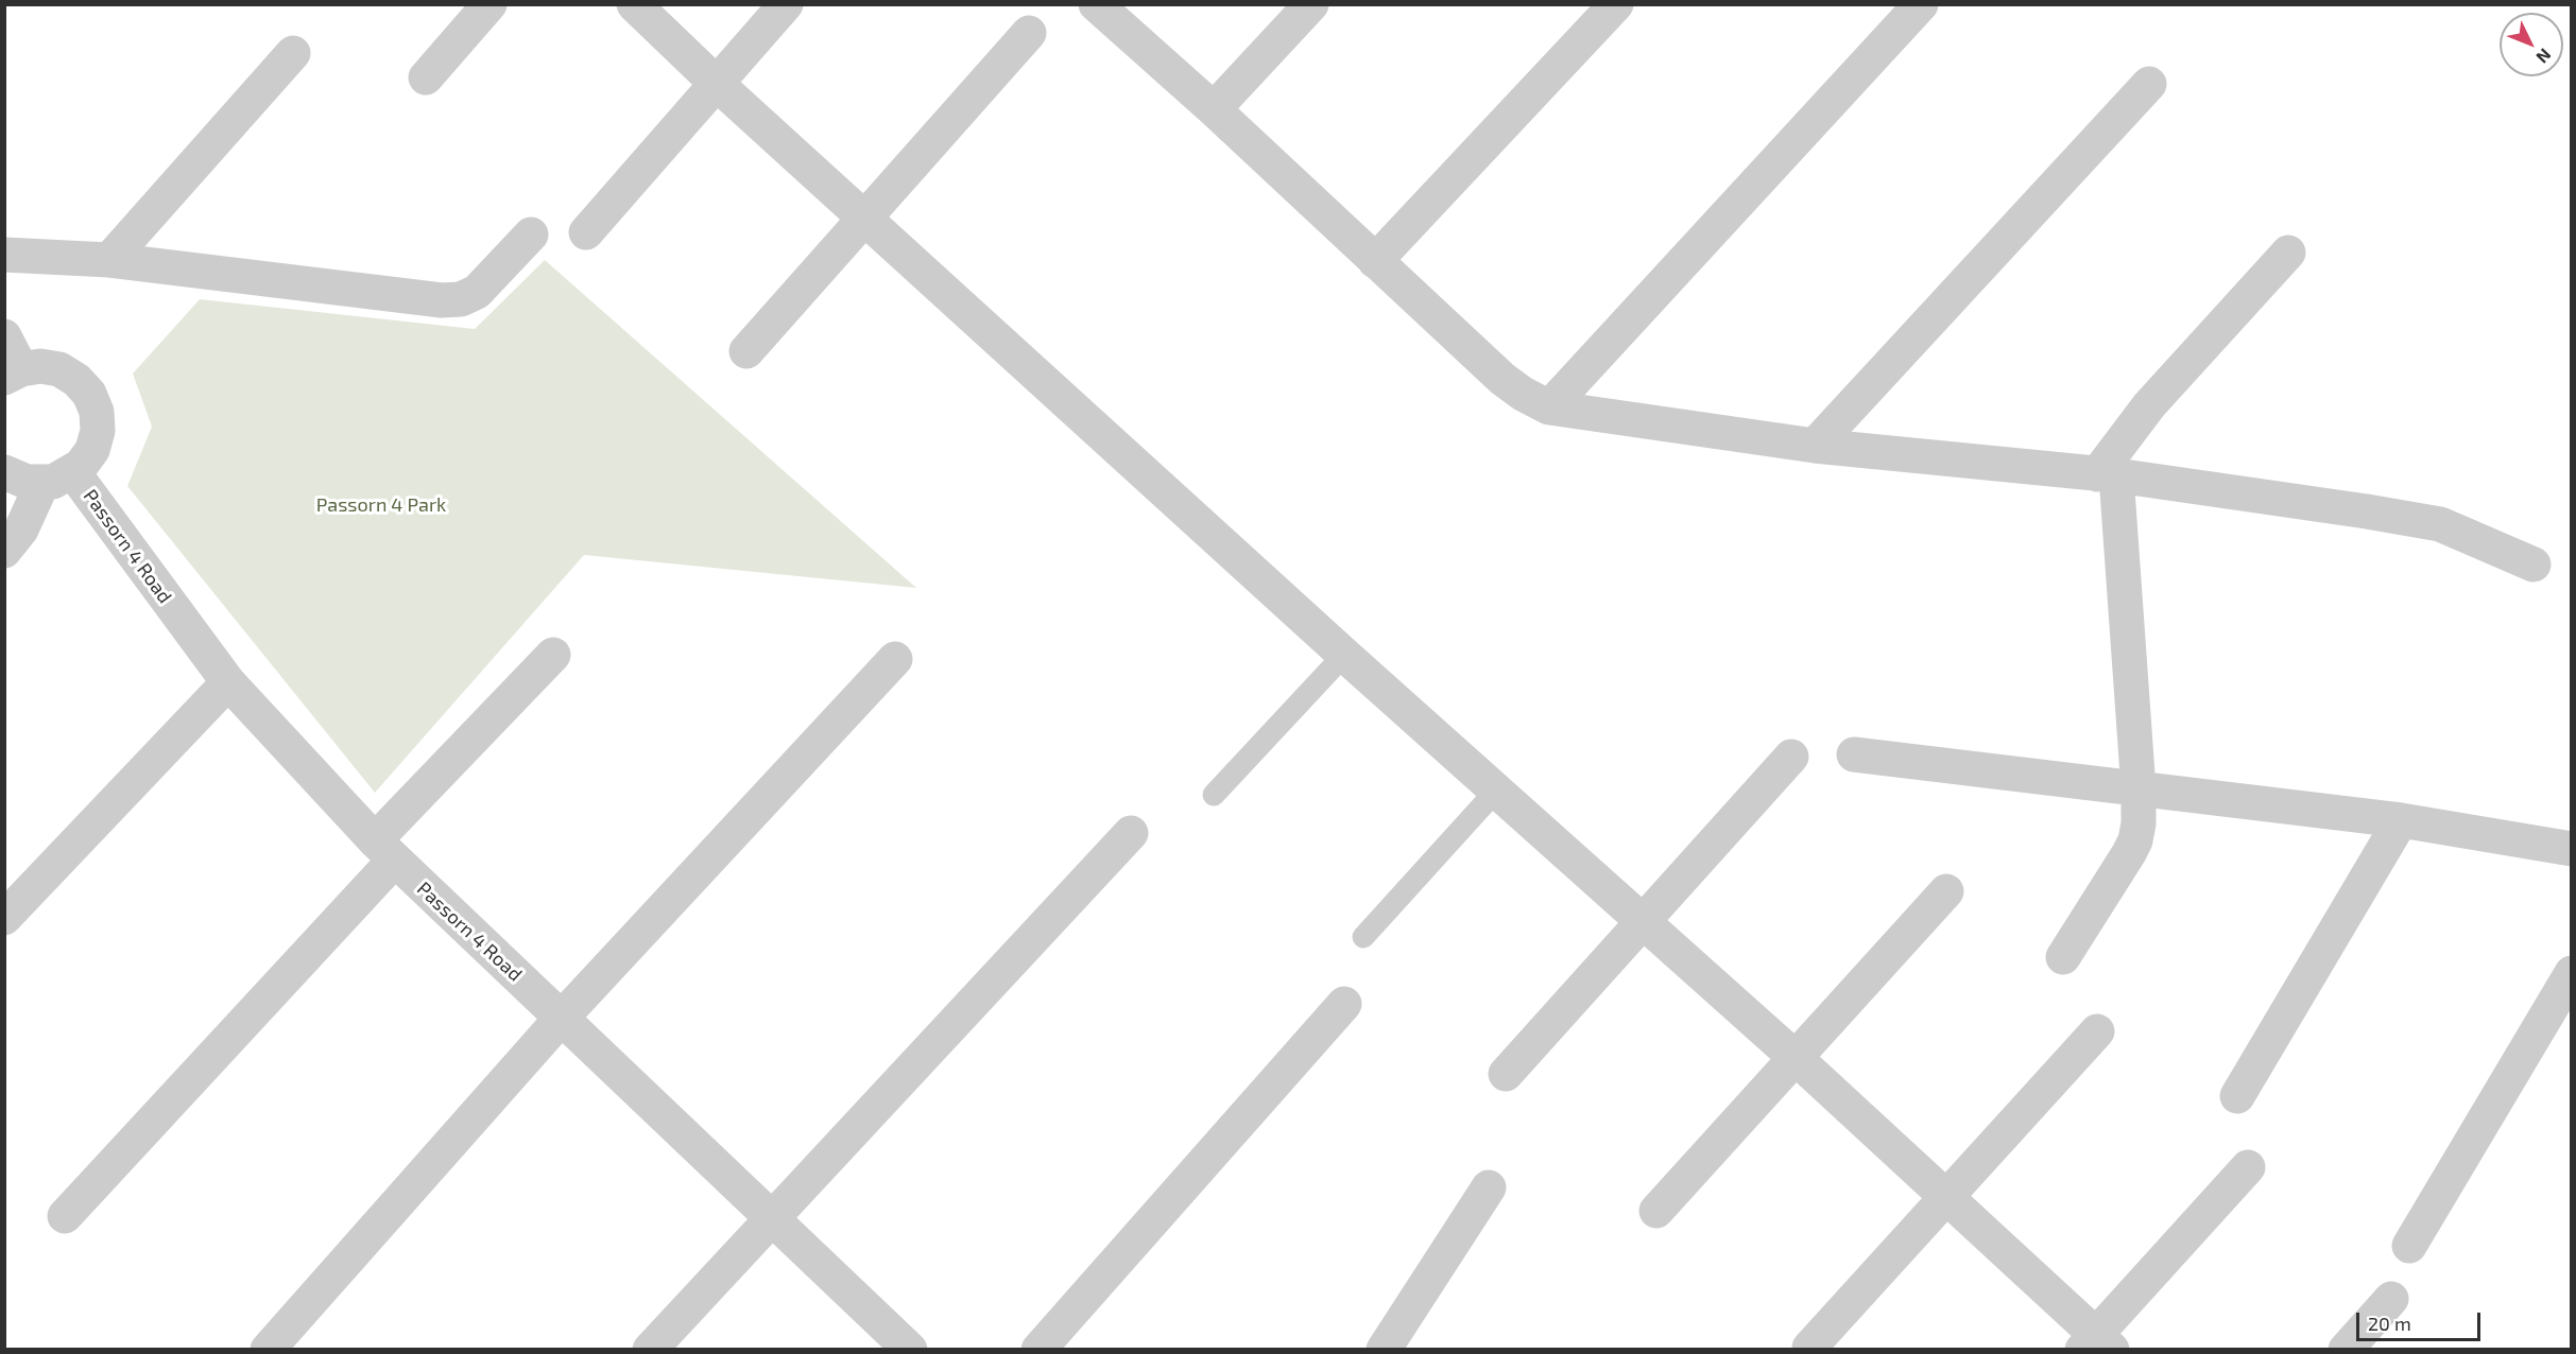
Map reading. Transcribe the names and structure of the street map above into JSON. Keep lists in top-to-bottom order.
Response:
{
  "streets": {
    "street": ["Passorn 4 Road"]
  },
  "parks": ["Passorn 4 Park"],
  "scale_bar": "20 m",
  "north": "bottom right"
}
